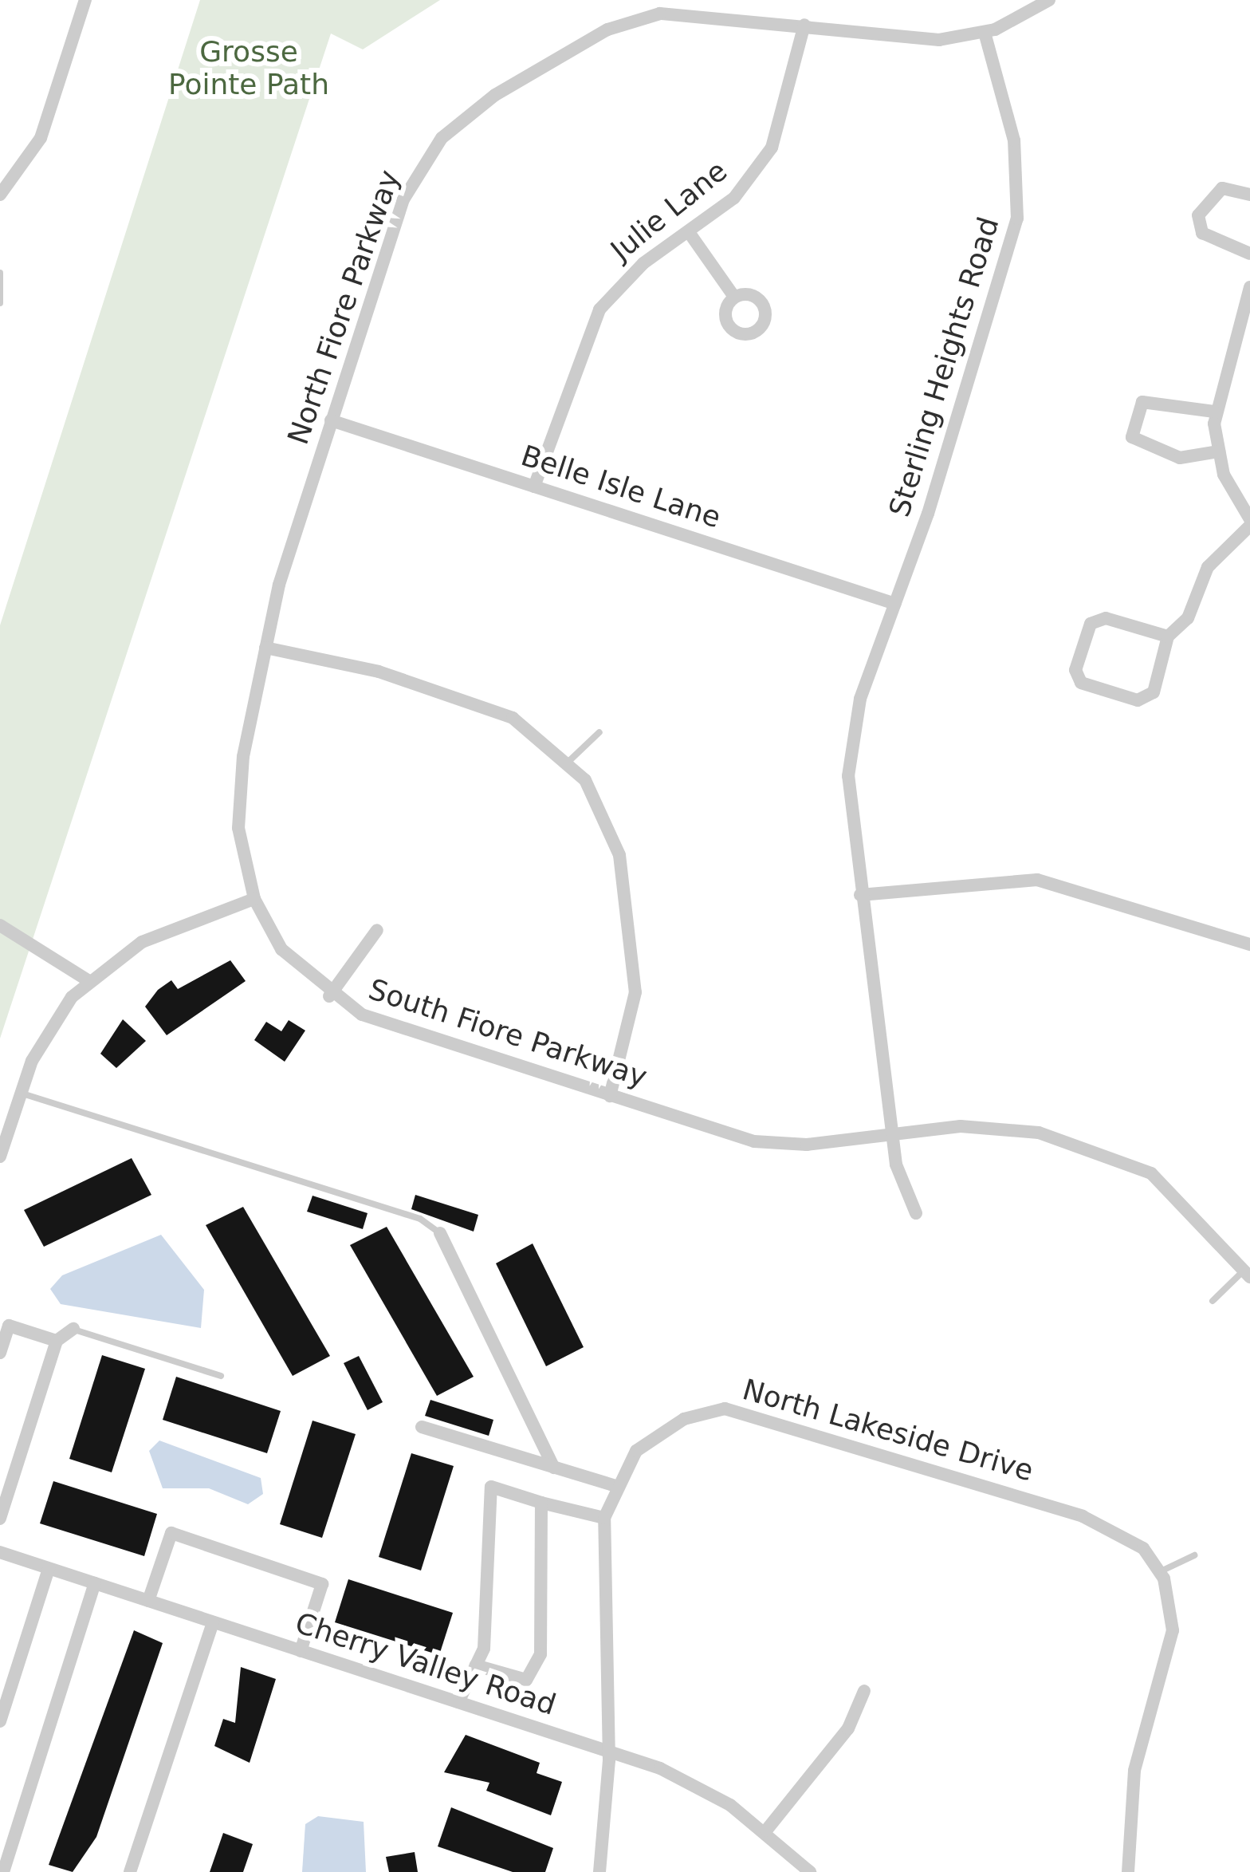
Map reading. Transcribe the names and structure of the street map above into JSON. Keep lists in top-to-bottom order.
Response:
{
  "streets": {
    "street": [
      "Julie Lane",
      "North Fiore Parkway",
      "Sterling Heights Road",
      "Belle Isle Lane",
      "South Fiore Parkway",
      "North Lakeside Drive",
      "Cherry Valley Road"
    ]
  },
  "crossings": [
    ["Julie Lane", "North Fiore Parkway"],
    ["Julie Lane", "Belle Isle Lane"],
    ["North Fiore Parkway", "Sterling Heights Road"],
    ["North Fiore Parkway", "Belle Isle Lane"],
    ["North Fiore Parkway", "South Fiore Parkway"],
    ["Sterling Heights Road", "Belle Isle Lane"],
    ["Sterling Heights Road", "South Fiore Parkway"],
    ["North Lakeside Drive", "Cherry Valley Road"]
  ],
  "parks": ["Grosse Pointe Path"]
}
